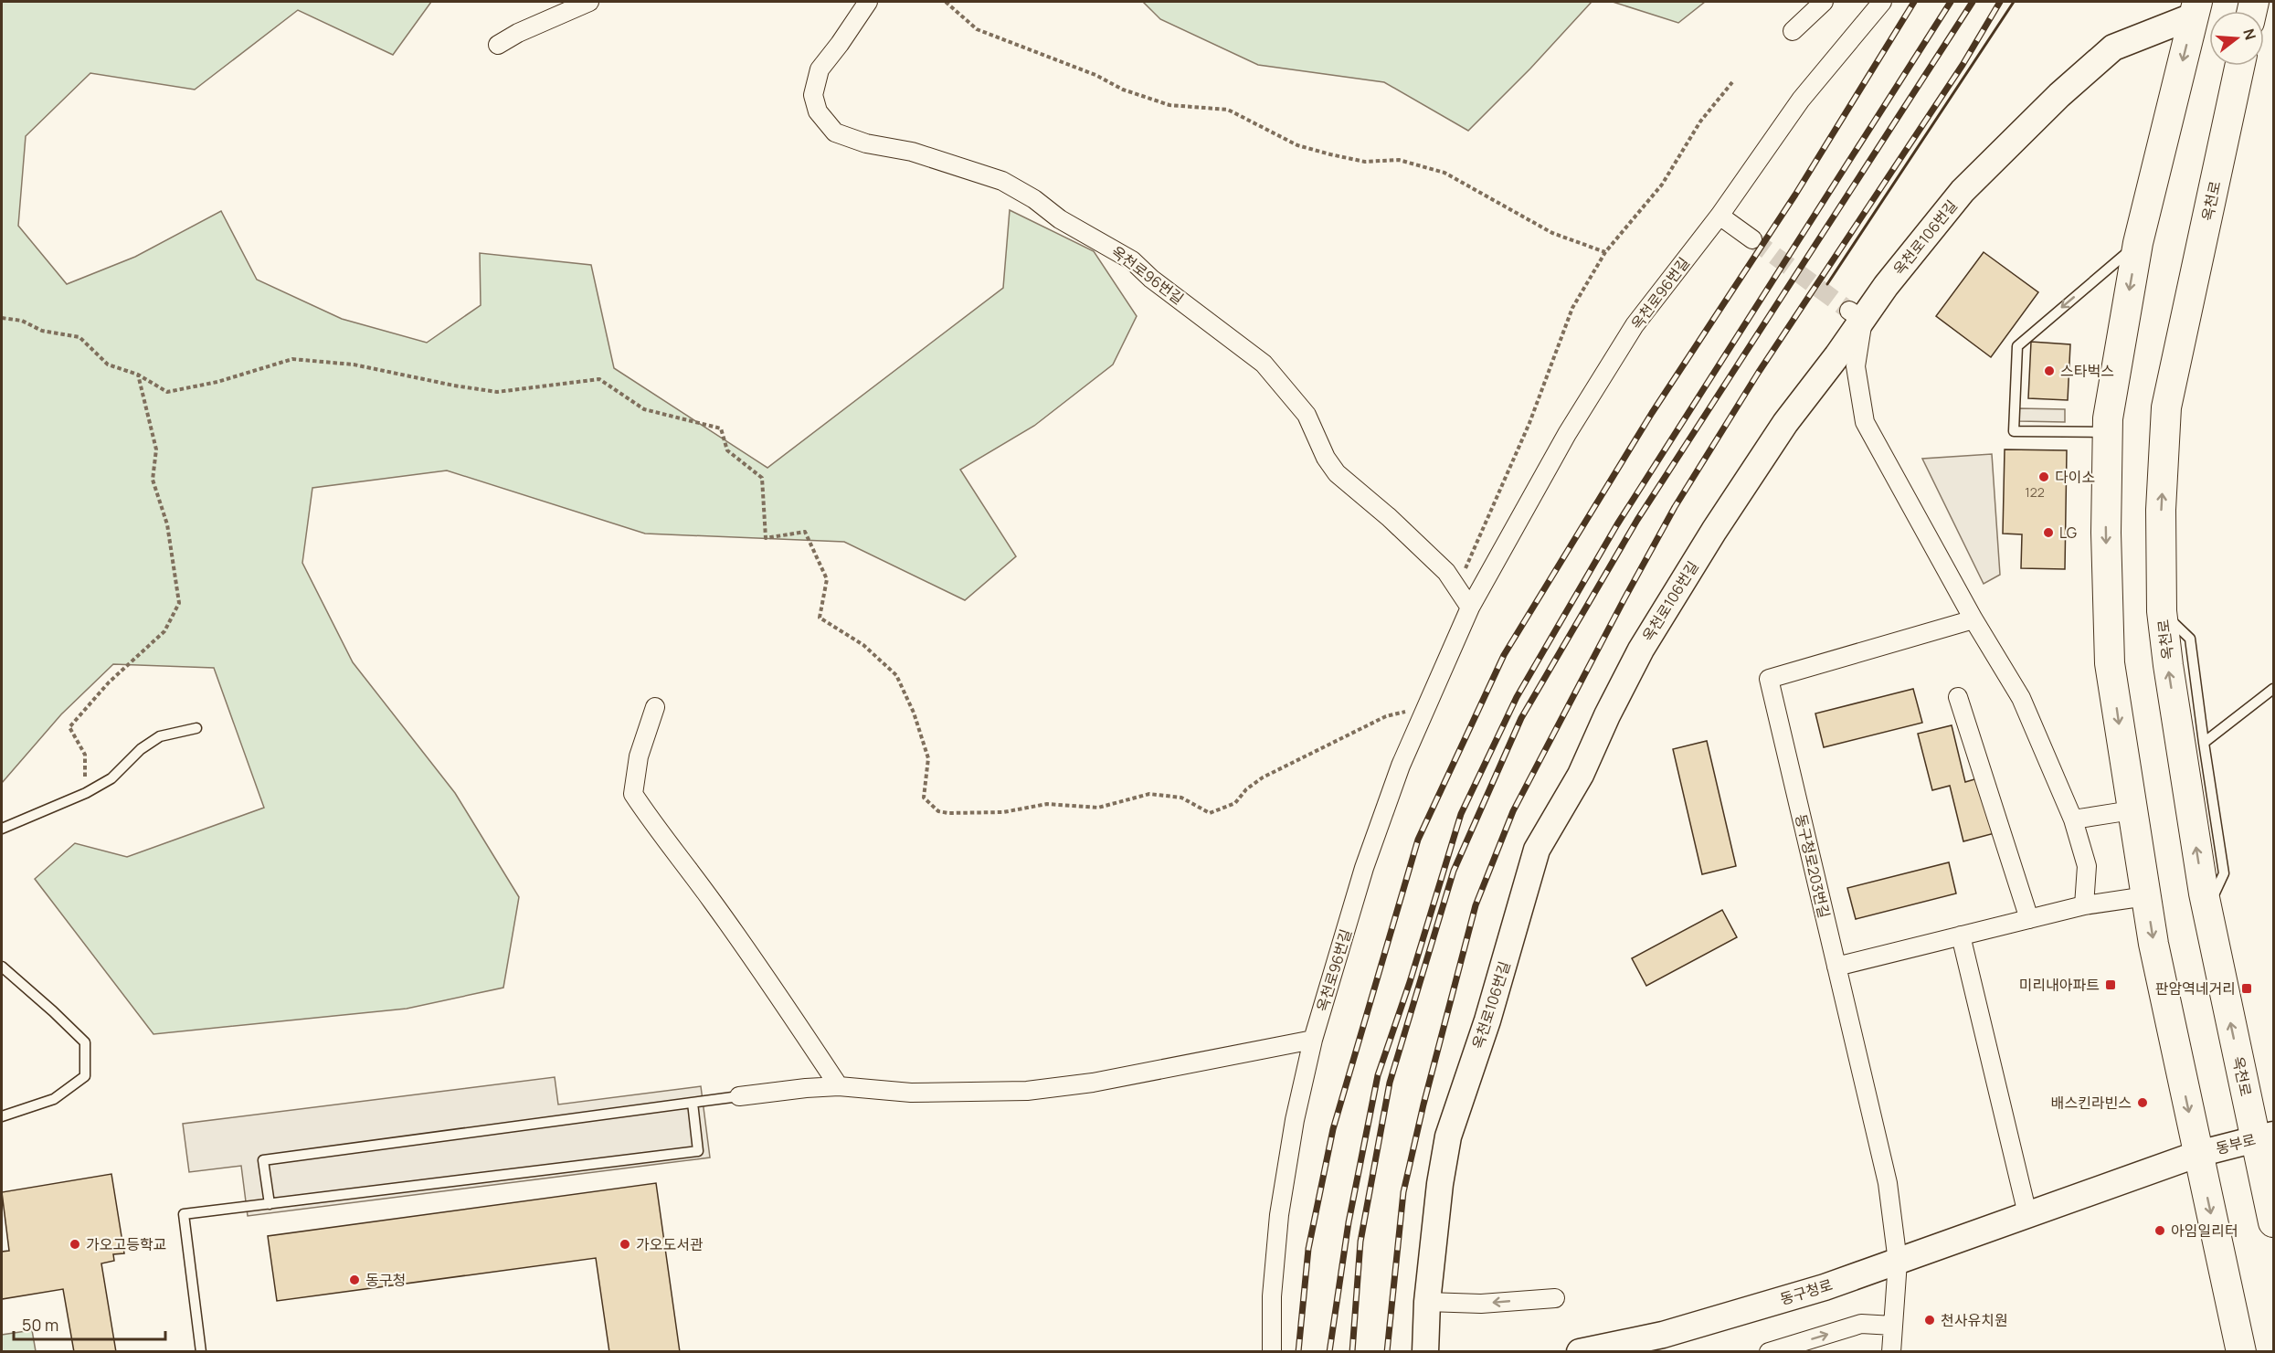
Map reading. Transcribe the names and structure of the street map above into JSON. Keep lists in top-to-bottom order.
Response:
{
  "streets": {
    "main road": ["옥천로"],
    "street": [
      "옥천로106번길",
      "옥천로96번길",
      "동구청로203번길",
      "동부로",
      "동구청로"
    ]
  },
  "crossings": [
    ["옥천로", "동부로"],
    ["동구청로203번길", "동구청로"],
    ["동부로", "동구청로"]
  ],
  "places": {
    "other": [
      "스타벅스",
      "다이소",
      "LG",
      "배스킨라빈스",
      "아임일리터",
      "가오고등학교",
      "가오도서관",
      "동구청",
      "천사유치원"
    ],
    "transit": ["미리내아파트", "판암역네거리"]
  },
  "house_numbers": ["122"],
  "scale_bar": "50 m",
  "north": "right"
}
